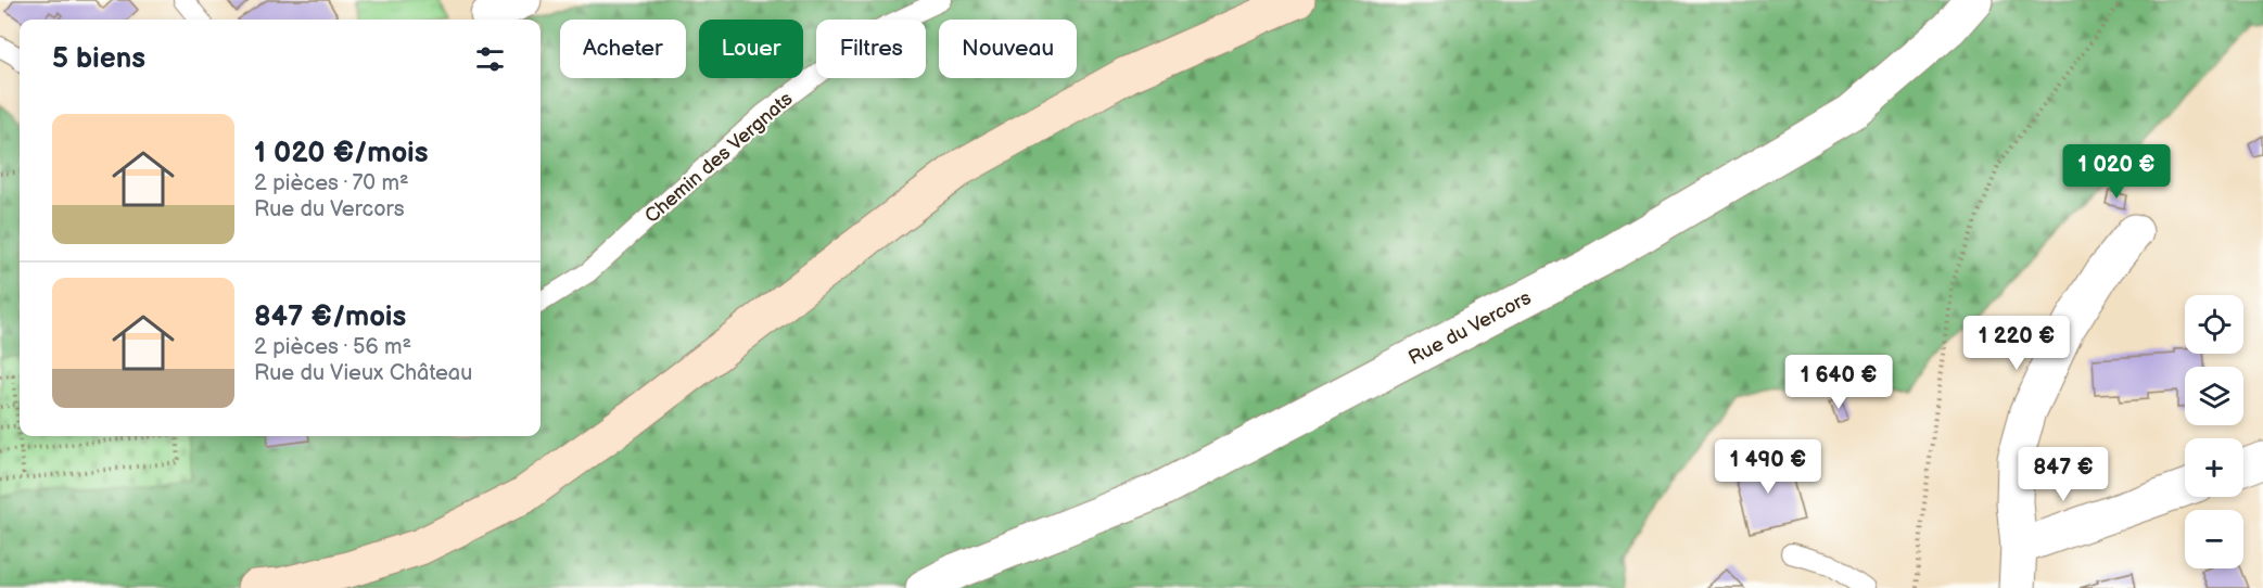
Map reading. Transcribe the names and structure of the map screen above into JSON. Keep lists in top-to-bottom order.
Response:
{
  "streets": {
    "street": ["Rue du Vercors"],
    "lane": ["Chemin des Vergnats"]
  },
  "page": {
    "chip": [
      "Acheter",
      "Louer",
      "Filtres",
      "Nouveau"
    ],
    "heading": "5 biens",
    "list": [
      {
        "name": "1 020 €/mois",
        "note": "2 pièces · 70 m² · Rue du Vercors"
      },
      {
        "name": "847 €/mois",
        "note": "2 pièces · 56 m² · Rue du Vieux Château"
      }
    ],
    "price": [
      "1 020 €",
      "1 220 €",
      "1 640 €",
      "1 490 €",
      "847 €"
    ],
    "map_buttons": ["+", "−"]
  }
}
